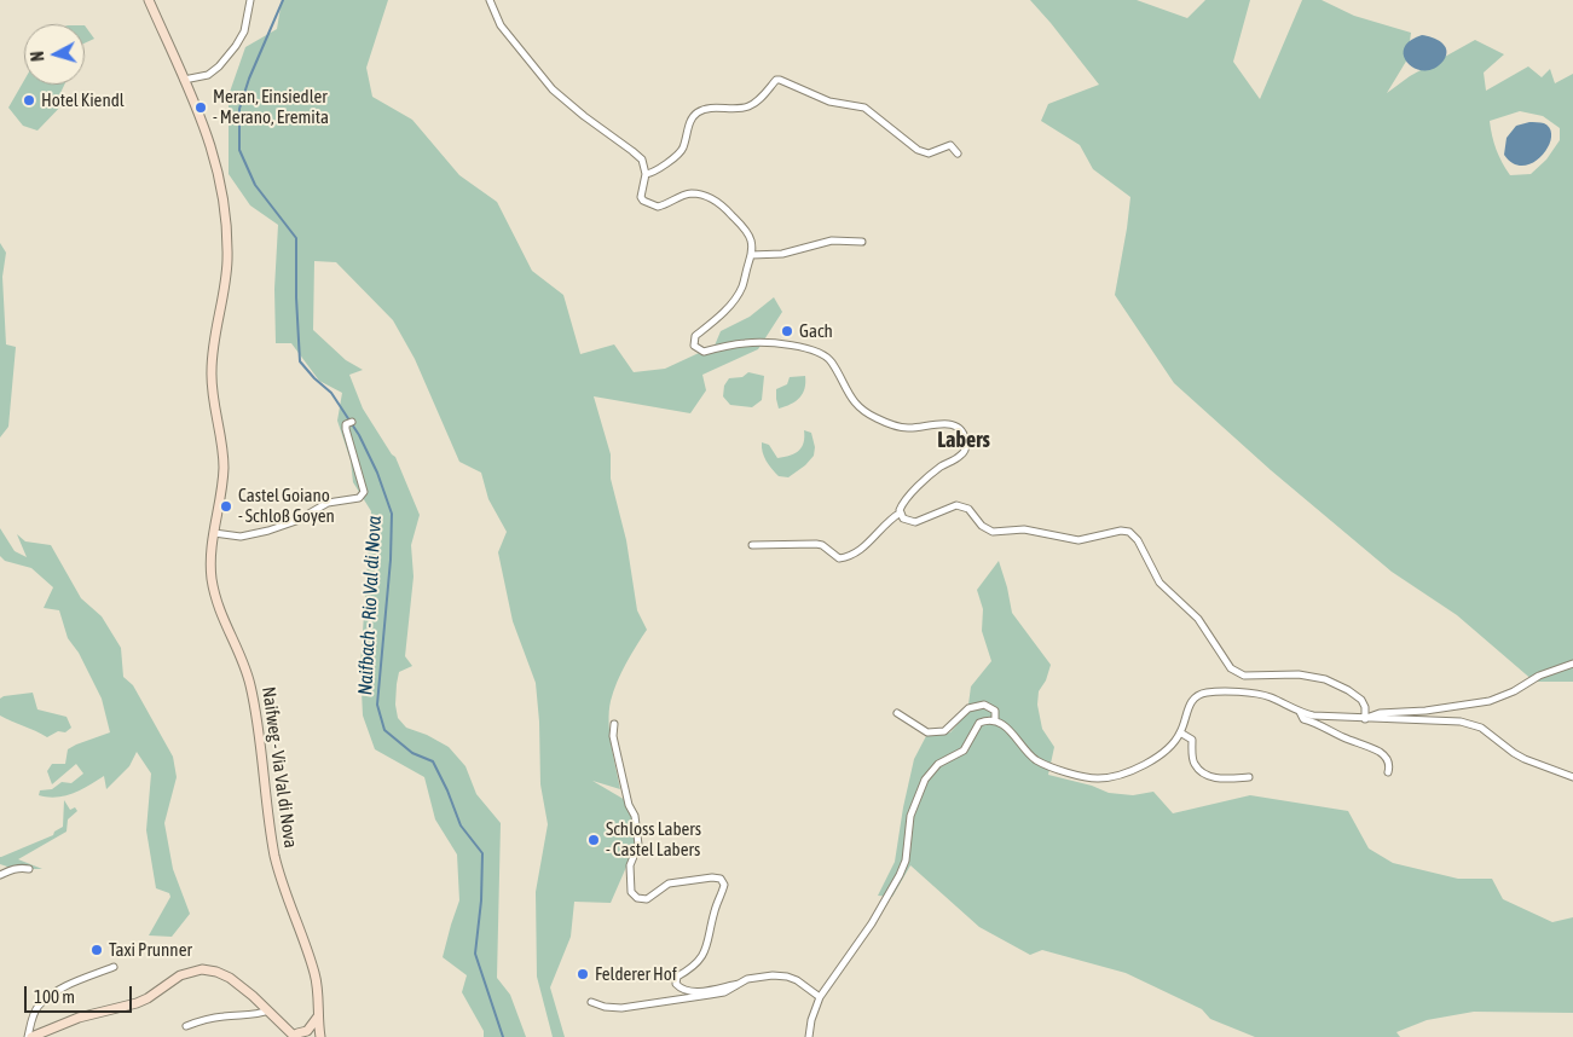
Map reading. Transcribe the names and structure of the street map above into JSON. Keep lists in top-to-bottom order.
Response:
{
  "streets": {
    "main road": ["Naifweg - Via Val di Nova"]
  },
  "districts": ["Labers"],
  "water": ["Naifbach - Rio Val di Nova"],
  "places": [
    "Hotel Kiendl",
    "Meran, Einsiedler - Merano, Eremita",
    "Gach",
    "Castel Goiano - Schloß Goyen",
    "Schloss Labers - Castel Labers",
    "Taxi Prunner",
    "Felderer Hof"
  ],
  "scale_bar": "100 m",
  "north": "left"
}
